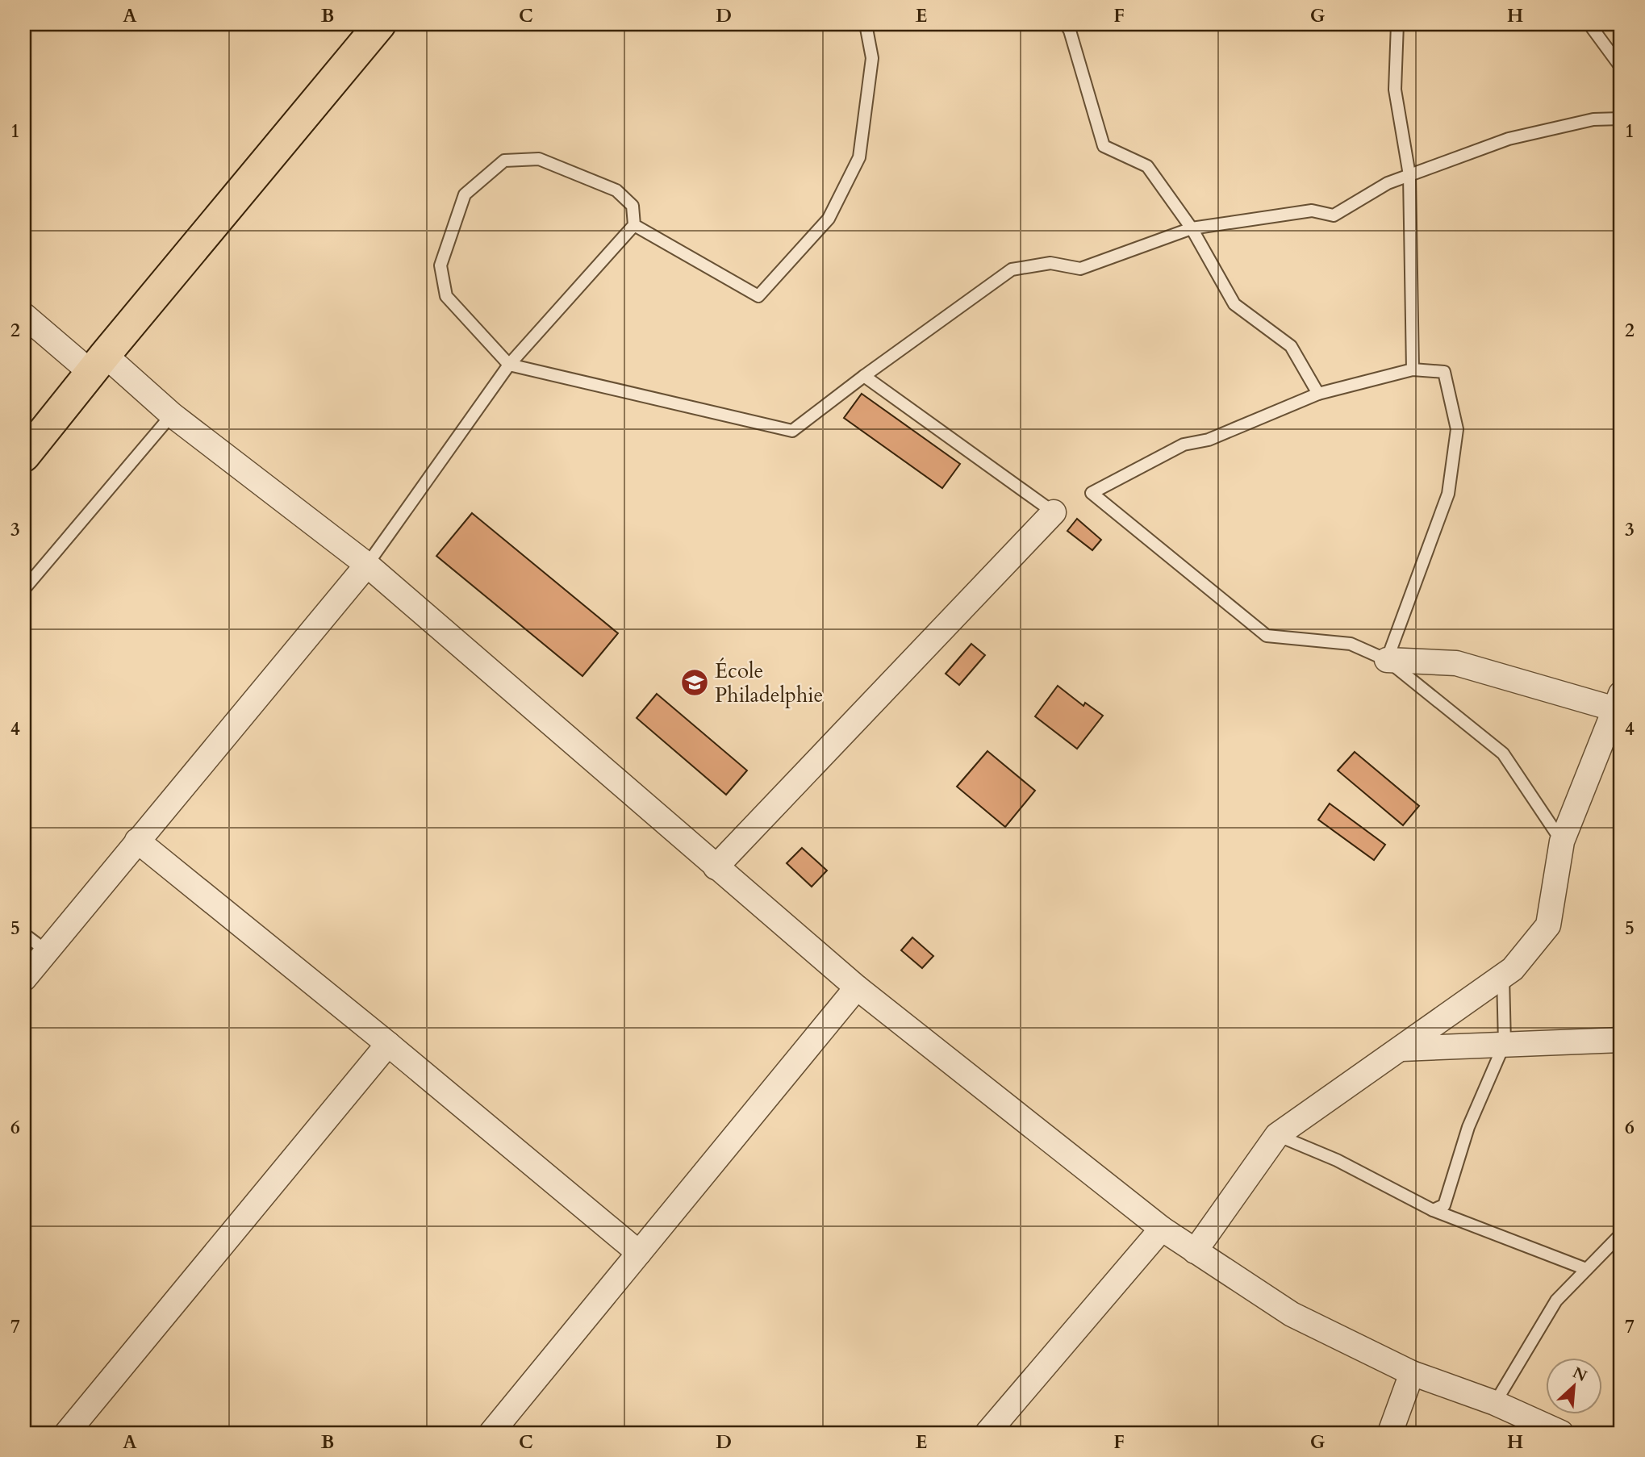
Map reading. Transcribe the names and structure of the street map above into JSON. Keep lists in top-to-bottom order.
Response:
{
  "places": {
    "school or university": ["École Philadelphie"]
  },
  "north": "top right",
  "grid": {
    "columns": [
      "A",
      "B",
      "C",
      "D",
      "E",
      "F",
      "G",
      "H"
    ],
    "rows": [
      "1",
      "2",
      "3",
      "4",
      "5",
      "6",
      "7"
    ]
  }
}
